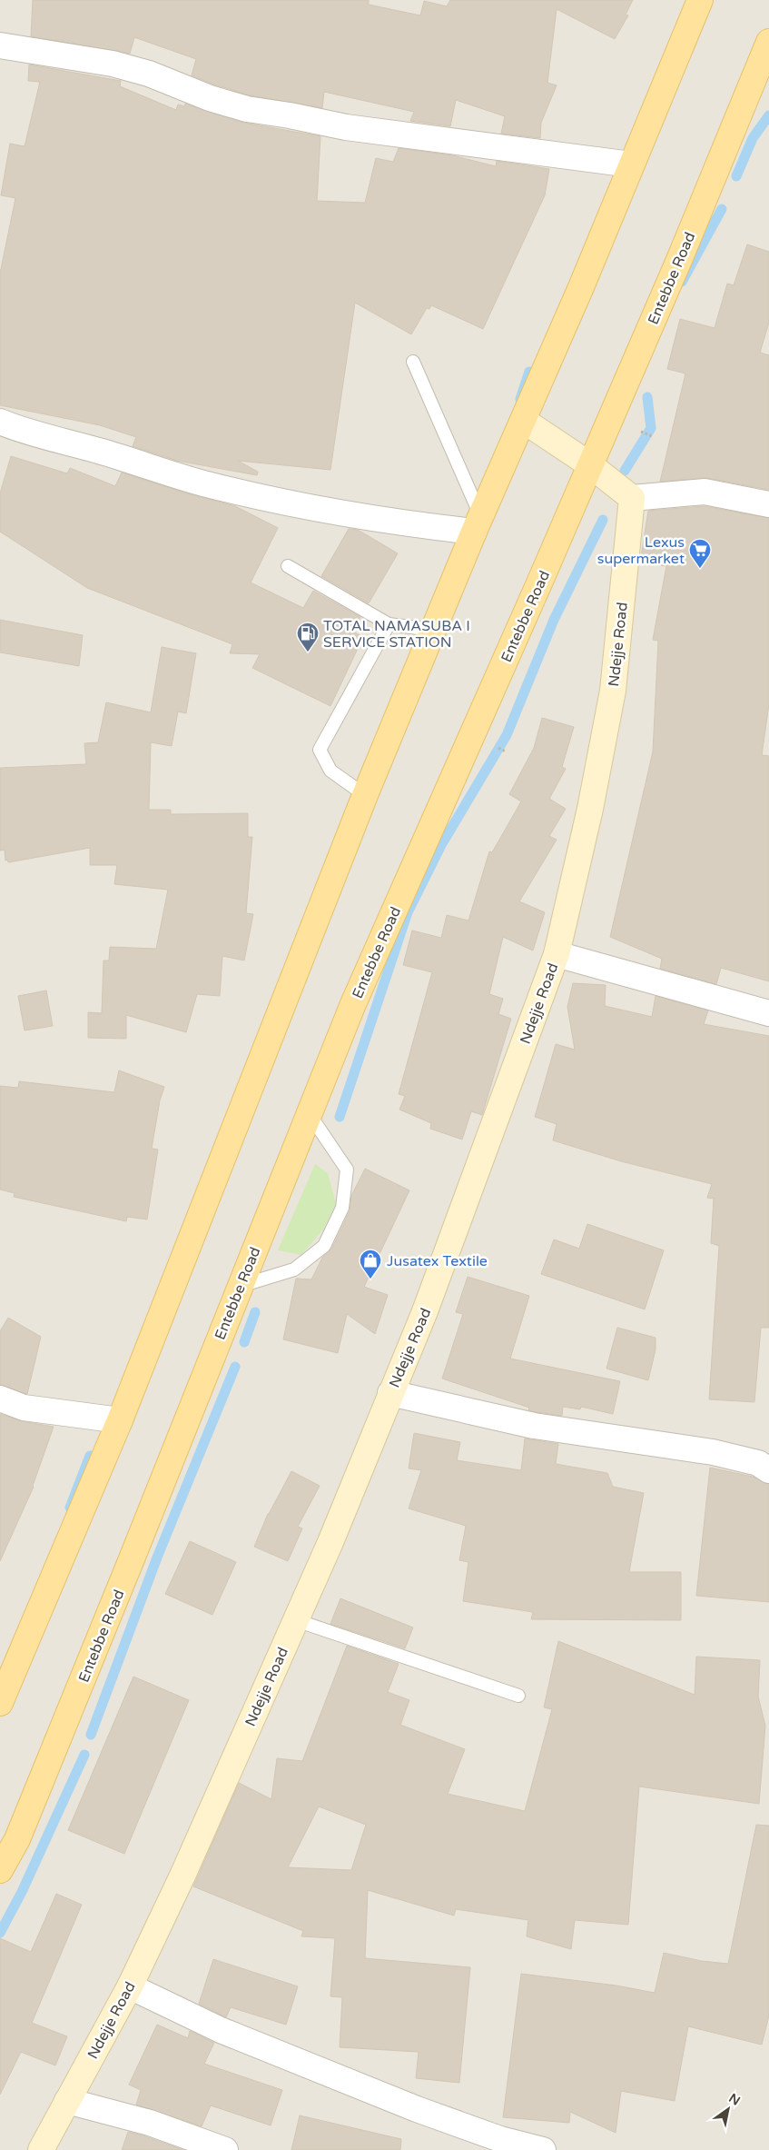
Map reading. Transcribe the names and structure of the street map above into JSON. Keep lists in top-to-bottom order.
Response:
{
  "streets": {
    "main road": ["Entebbe Road"],
    "street": ["Ndejje Road"]
  },
  "places": {
    "supermarket": ["Lexus supermarket"],
    "fuel station": ["TOTAL NAMASUBA I SERVICE STATION"],
    "shop": ["Jusatex Textile"]
  },
  "north": "top right"
}
